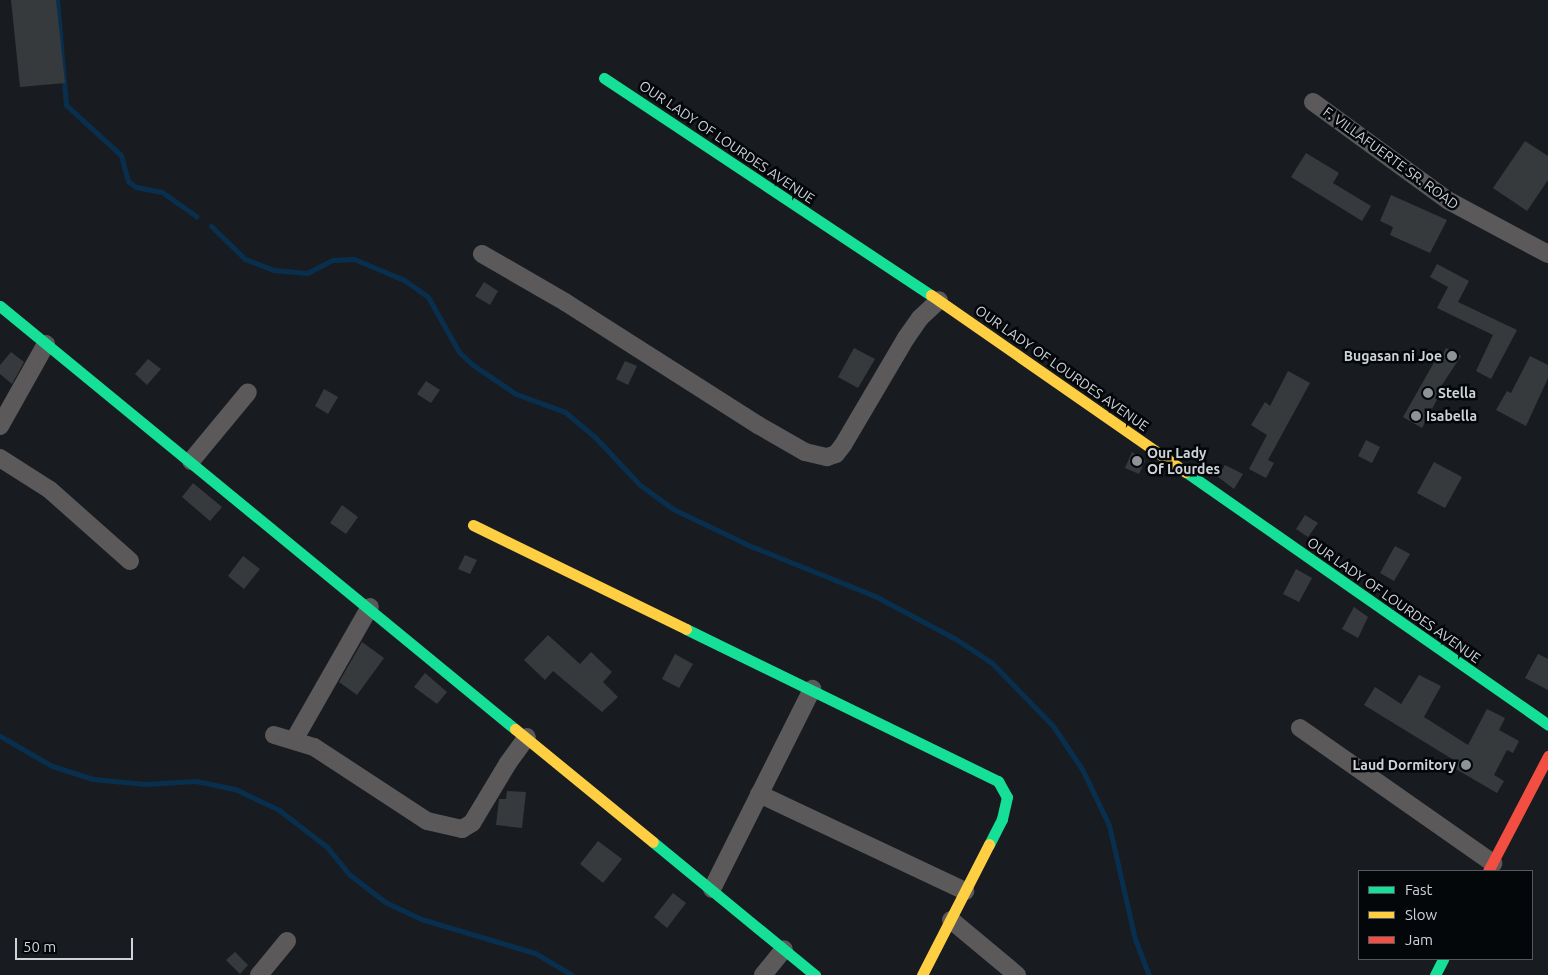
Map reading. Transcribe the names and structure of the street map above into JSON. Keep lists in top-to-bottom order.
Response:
{
  "streets": {
    "street": ["OUR LADY OF LOURDES AVENUE", "F. VILLAFUERTE SR. ROAD"]
  },
  "places": [
    "Bugasan ni Joe",
    "Stella",
    "Isabella",
    "Our Lady Of Lourdes",
    "Laud Dormitory"
  ],
  "legend": ["Fast", "Slow", "Jam"],
  "scale_bar": "50 m"
}
